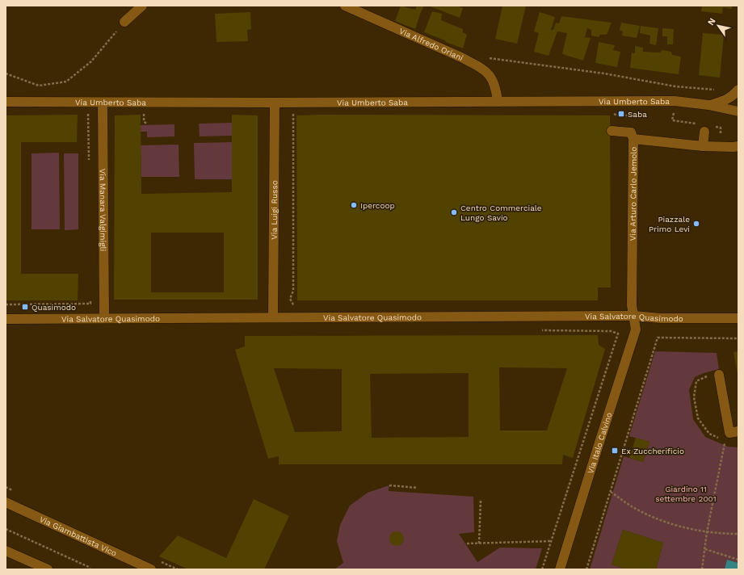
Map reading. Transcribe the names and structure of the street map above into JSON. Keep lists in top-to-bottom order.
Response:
{
  "streets": {
    "street": [
      "Via Alfredo Oriani",
      "Via Umberto Saba",
      "Via Arturo Carlo Jemolo",
      "Via Manara Valgimigli",
      "Via Luigi Russo",
      "Via Salvatore Quasimodo",
      "Via Italo Calvino",
      "Via Giambattista Vico"
    ]
  },
  "crossings": [
    ["Via Alfredo Oriani", "Via Umberto Saba"],
    ["Via Umberto Saba", "Via Manara Valgimigli"],
    ["Via Umberto Saba", "Via Luigi Russo"],
    ["Via Arturo Carlo Jemolo", "Via Salvatore Quasimodo"],
    ["Via Arturo Carlo Jemolo", "Via Italo Calvino"],
    ["Via Manara Valgimigli", "Via Salvatore Quasimodo"],
    ["Via Luigi Russo", "Via Salvatore Quasimodo"],
    ["Via Salvatore Quasimodo", "Via Italo Calvino"]
  ],
  "parks": ["Giardino 11 settembre 2001"],
  "places": {
    "transit": ["Saba", "Quasimodo", "Ex Zuccherificio"],
    "other": ["Ipercoop", "Centro Commerciale Lungo Savio", "Piazzale Primo Levi"]
  },
  "north": "top left"
}
